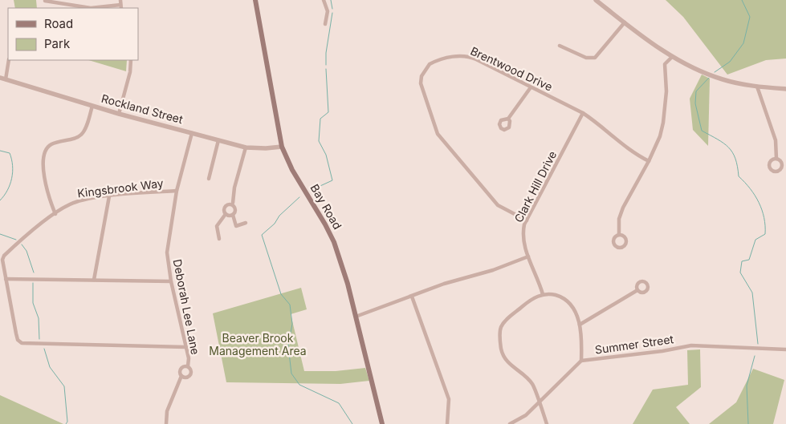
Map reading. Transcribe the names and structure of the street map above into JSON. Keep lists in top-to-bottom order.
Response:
{
  "streets": {
    "main road": ["Bay Road"],
    "street": [
      "Brentwood Drive",
      "Rockland Street",
      "Clark Hill Drive",
      "Kingsbrook Way",
      "Deborah Lee Lane",
      "Summer Street"
    ]
  },
  "crossings": [
    ["Brentwood Drive", "Clark Hill Drive"],
    ["Rockland Street", "Bay Road"],
    ["Rockland Street", "Deborah Lee Lane"],
    ["Kingsbrook Way", "Deborah Lee Lane"]
  ],
  "parks": ["Beaver Brook Management Area"],
  "legend": ["Road", "Park"]
}
